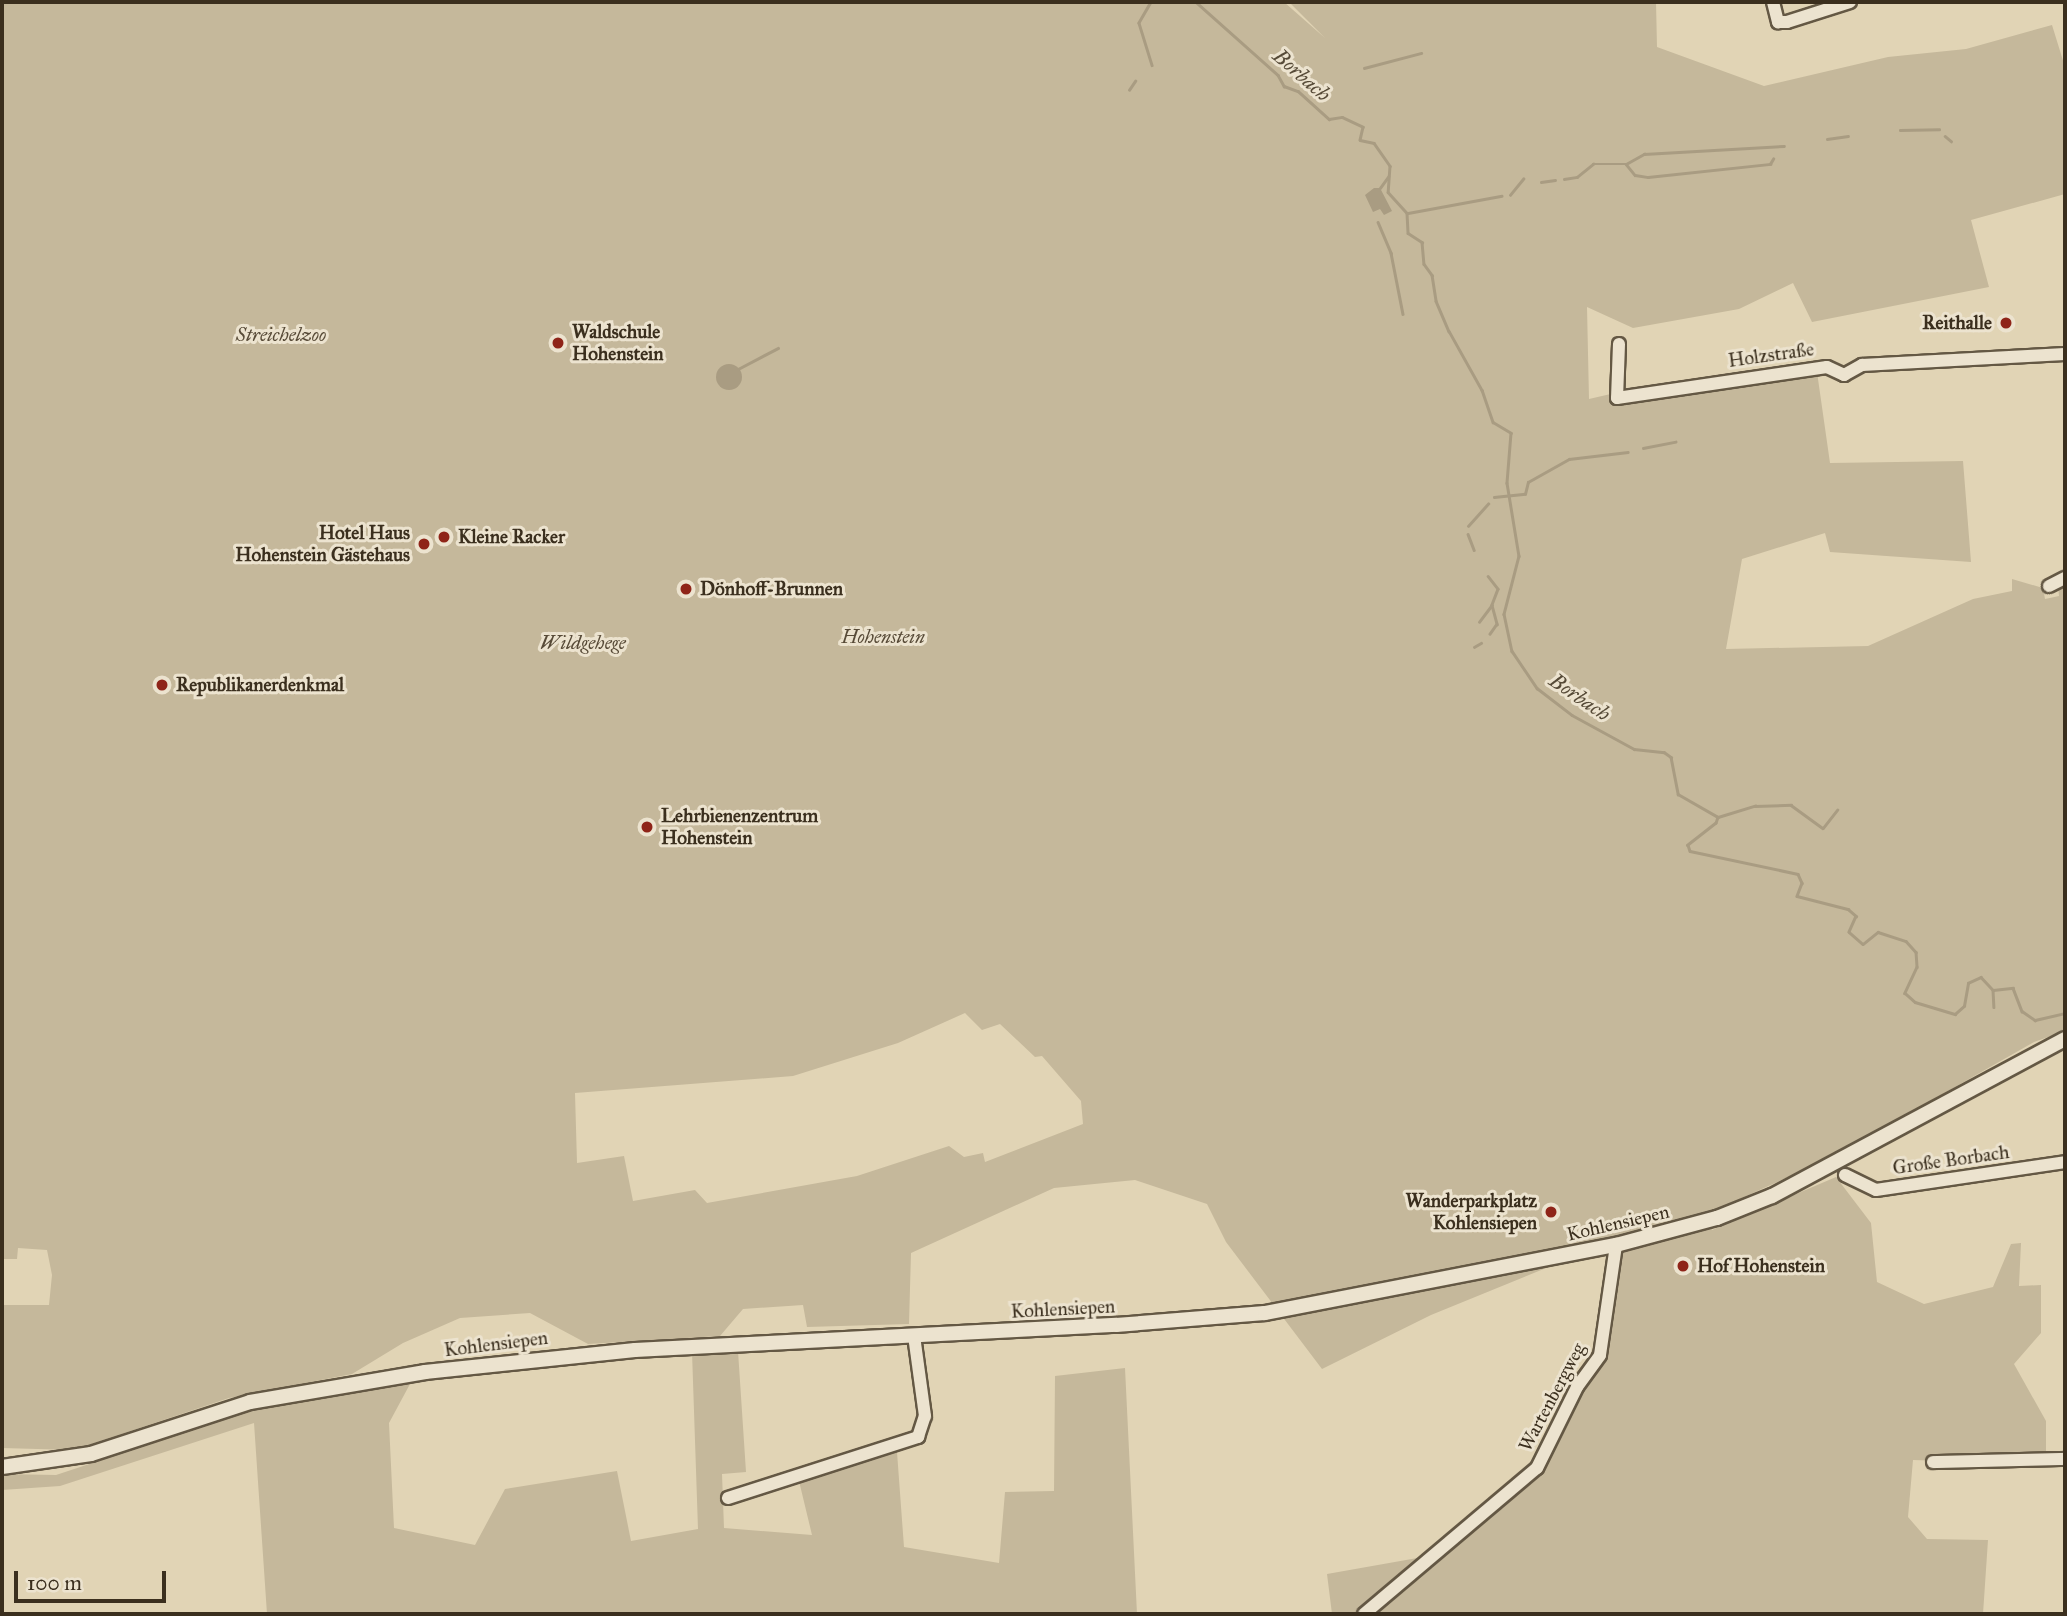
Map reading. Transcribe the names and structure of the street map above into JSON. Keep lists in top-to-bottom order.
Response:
{
  "streets": {
    "street": [
      "Holzstraße",
      "Große Borbach",
      "Kohlensiepen",
      "Wartenbergweg"
    ]
  },
  "crossings": [
    ["Kohlensiepen", "Wartenbergweg"]
  ],
  "water": ["Borbach"],
  "parks": ["Streichelzoo", "Hohenstein", "Wildgehege"],
  "places": [
    "Reithalle",
    "Waldschule Hohenstein",
    "Kleine Racker",
    "Hotel Haus Hohenstein Gästehaus",
    "Dönhoff-Brunnen",
    "Republikanerdenkmal",
    "Lehrbienenzentrum Hohenstein",
    "Wanderparkplatz Kohlensiepen",
    "Hof Hohenstein"
  ],
  "scale_bar": "100 m"
}
